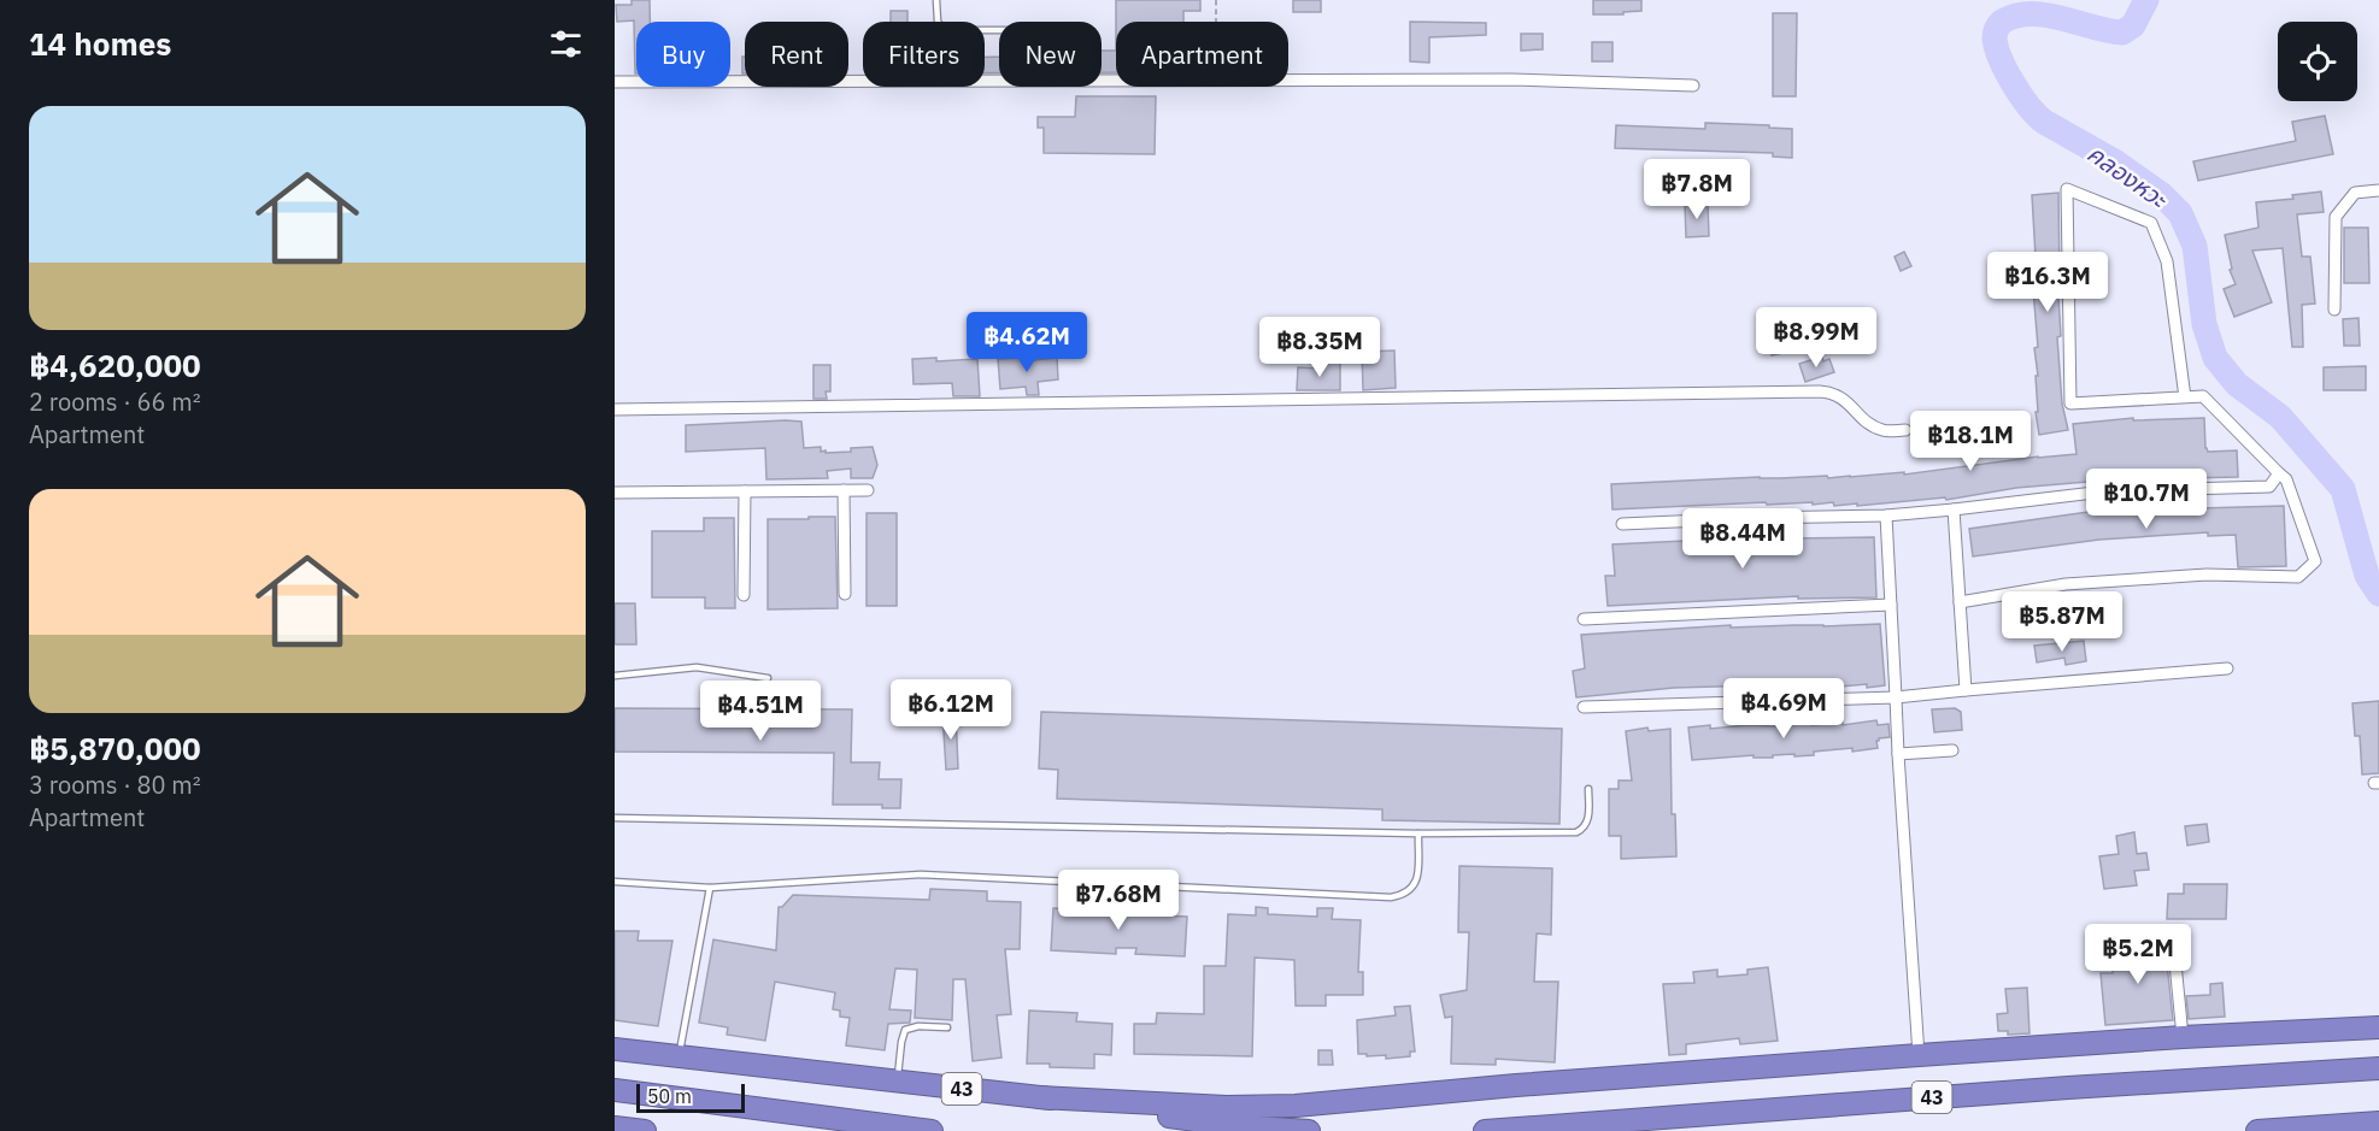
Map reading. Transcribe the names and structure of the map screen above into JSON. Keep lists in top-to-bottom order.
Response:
{
  "streets": {
    "highway": ["43"]
  },
  "water": ["คลองหวะ"],
  "scale_bar": "50 m",
  "page": {
    "heading": "14 homes",
    "chip": [
      "Buy",
      "Rent",
      "Filters",
      "New",
      "Apartment"
    ],
    "list": [
      {
        "name": "฿4,620,000",
        "note": "2 rooms · 66 m² · Apartment"
      },
      {
        "name": "฿5,870,000",
        "note": "3 rooms · 80 m² · Apartment"
      }
    ],
    "price": [
      "฿7.8M",
      "฿16.3M",
      "฿8.99M",
      "฿4.62M",
      "฿8.35M",
      "฿18.1M",
      "฿10.7M",
      "฿8.44M",
      "฿5.87M",
      "฿4.69M",
      "฿6.12M",
      "฿4.51M",
      "฿7.68M",
      "฿5.2M"
    ],
    "scale": "50 m"
  }
}
